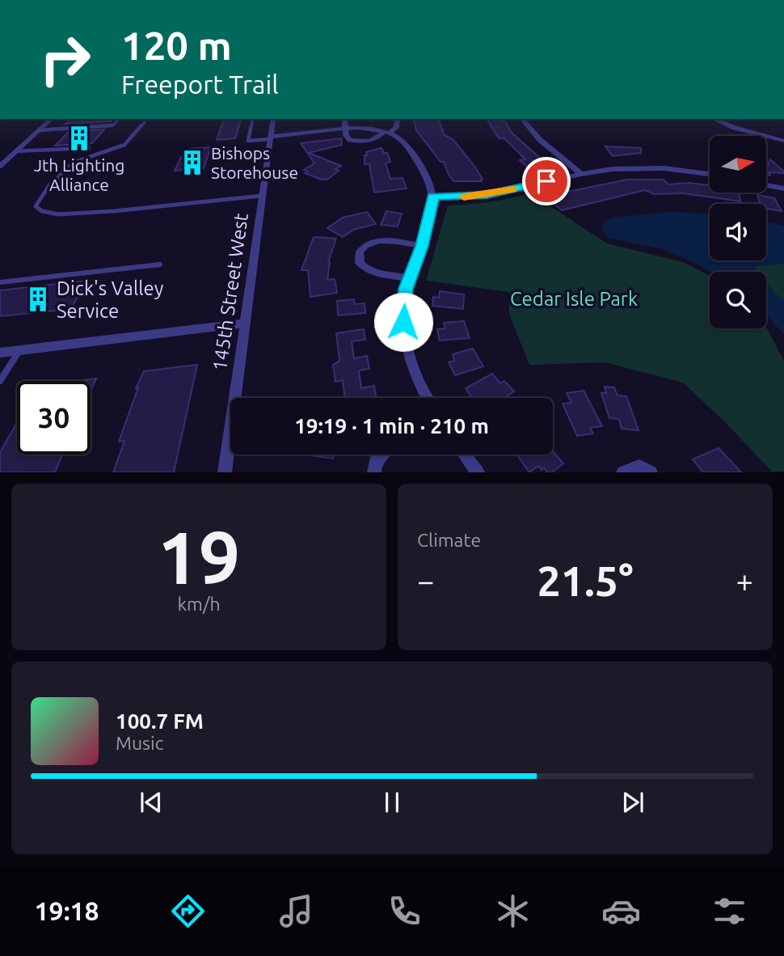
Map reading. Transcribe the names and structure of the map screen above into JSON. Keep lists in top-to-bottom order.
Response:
{
  "streets": {
    "street": ["145th Street West"]
  },
  "parks": ["Cedar Isle Park"],
  "places": {
    "building": ["Jth Lighting Alliance", "Bishops Storehouse", "Dick's Valley Service"]
  },
  "north": "right",
  "page": {
    "turn": ["120 m", "Freeport Trail"],
    "limit": "30",
    "trip": "19:19 · 1 min · 210 m",
    "tile": [
      ["19", "km/h"],
      "Climate"
    ],
    "heat": ["−", "21.5°", "+"],
    "song": ["100.7 FM", "Music"],
    "tabs": "19:18"
  }
}
